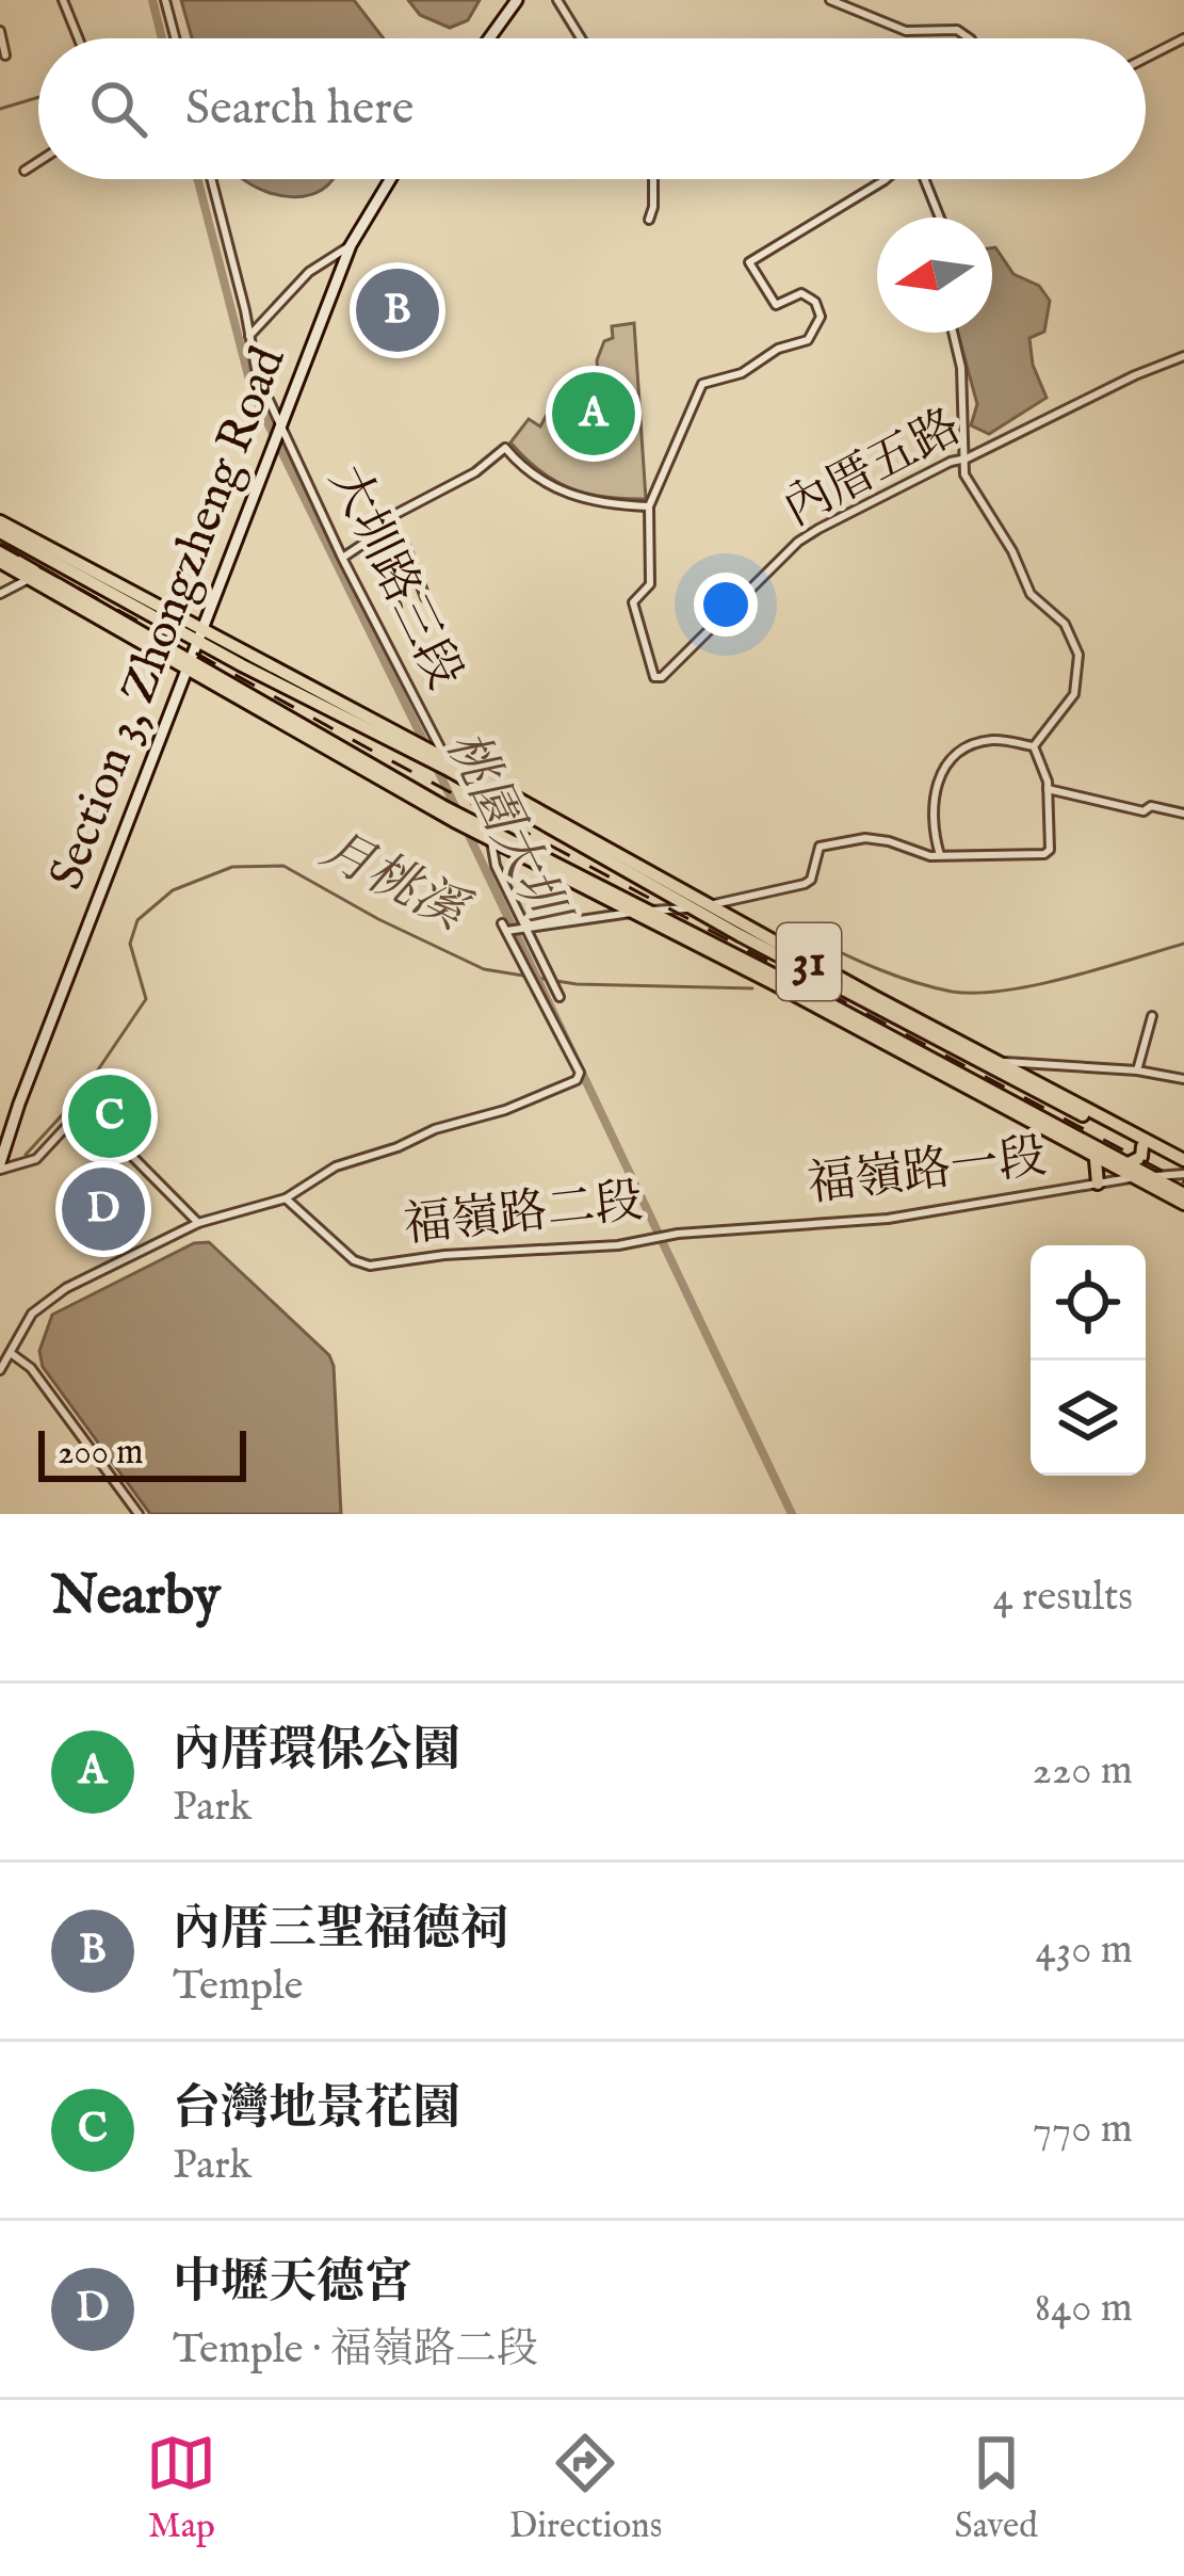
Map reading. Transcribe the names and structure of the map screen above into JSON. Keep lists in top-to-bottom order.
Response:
{
  "streets": {
    "main road": ["Section 3, Zhongzheng Road", "31"],
    "street": [
      "內厝五路",
      "大圳路三段",
      "福嶺路一段",
      "福嶺路二段"
    ]
  },
  "crossings": [
    ["大圳路三段", "Section 3, Zhongzheng Road"],
    ["大圳路三段", "31"],
    ["Section 3, Zhongzheng Road", "31"],
    ["31", "福嶺路一段"],
    ["福嶺路一段", "福嶺路二段"]
  ],
  "water": ["桃園大圳", "月桃溪"],
  "scale_bar": "200 m",
  "north": "left",
  "page": {
    "search": "Search here",
    "pins": [
      "B",
      "A",
      "C",
      "D"
    ],
    "scale": "200 m",
    "heading": ["Nearby", "4 results"],
    "list": [
      {
        "mark": "A",
        "name": "內厝環保公園",
        "note": "Park",
        "value": "220 m"
      },
      {
        "mark": "B",
        "name": "內厝三聖福德祠",
        "note": "Temple",
        "value": "430 m"
      },
      {
        "mark": "C",
        "name": "台灣地景花園",
        "note": "Park",
        "value": "770 m"
      },
      {
        "mark": "D",
        "name": "中壢天德宮",
        "note": "Temple · 福嶺路二段",
        "value": "840 m"
      }
    ],
    "nav": ["Map", "Directions", "Saved"]
  }
}
